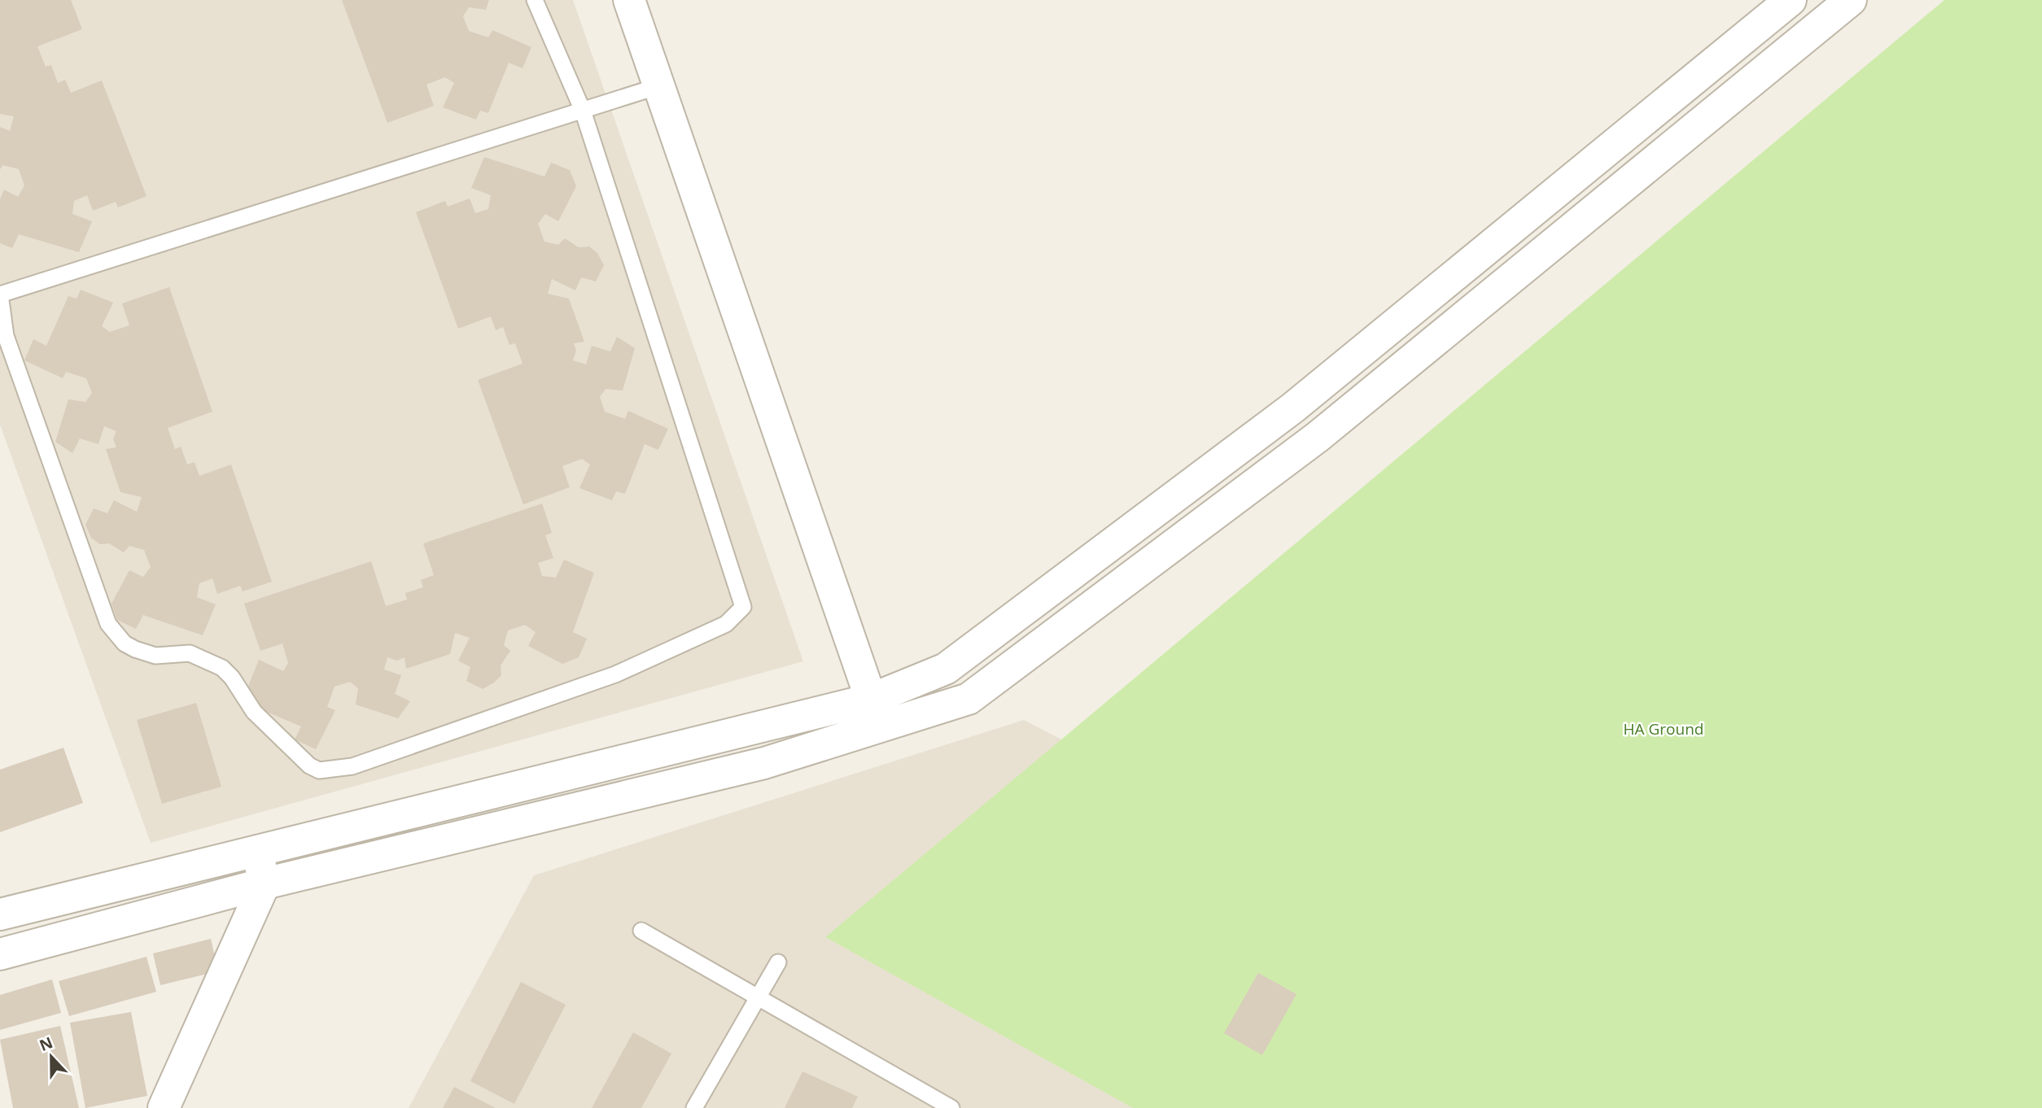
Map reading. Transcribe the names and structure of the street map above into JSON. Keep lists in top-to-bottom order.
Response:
{
  "parks": ["HA Ground"],
  "north": "top"
}
